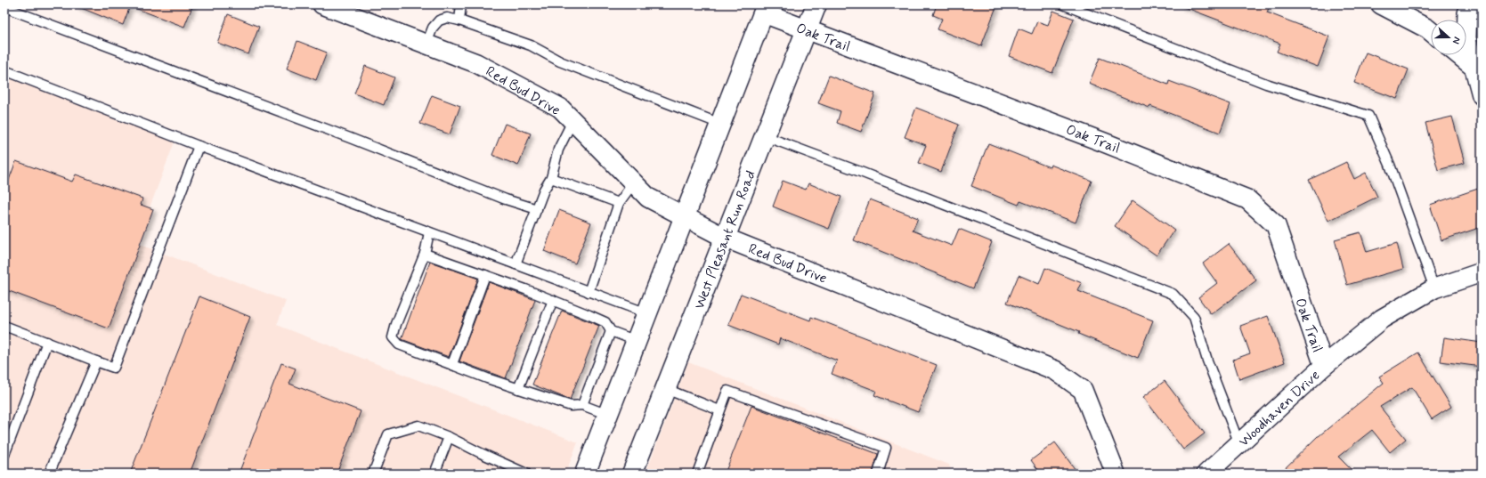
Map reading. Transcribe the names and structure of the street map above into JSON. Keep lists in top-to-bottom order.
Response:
{
  "streets": {
    "main road": ["West Pleasant Run Road"],
    "street": ["Oak Trail", "Red Bud Drive", "Woodhaven Drive"]
  },
  "crossings": [
    ["Oak Trail", "West Pleasant Run Road"],
    ["Oak Trail", "Woodhaven Drive"],
    ["Red Bud Drive", "West Pleasant Run Road"]
  ],
  "north": "right"
}
